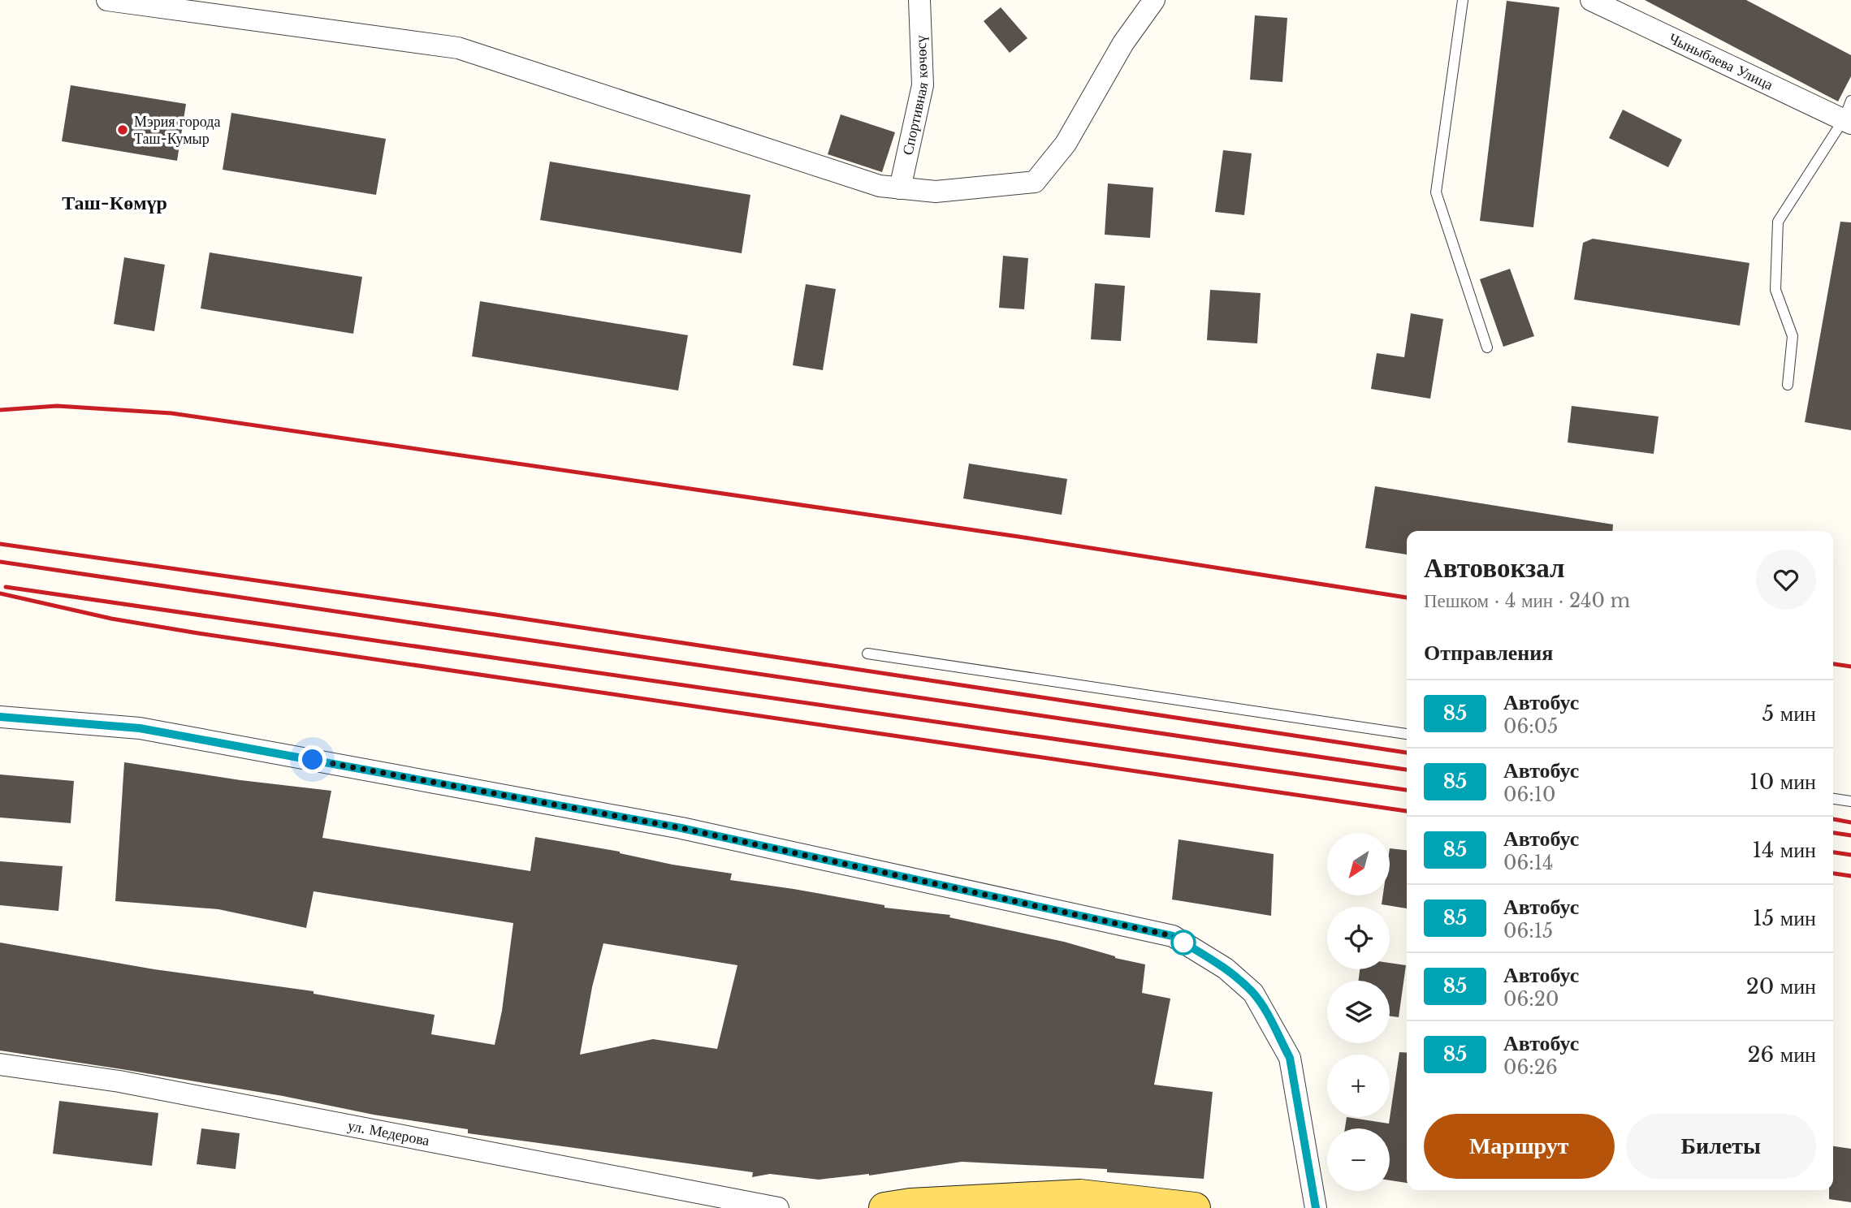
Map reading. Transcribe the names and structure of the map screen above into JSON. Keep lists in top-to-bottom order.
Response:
{
  "streets": {
    "street": ["Чыныбаева Улица", "Спортивная көчөсү", "ул. Медерова"]
  },
  "districts": ["Таш-Көмүр"],
  "places": ["Мэрия города Таш-Кумыр"],
  "lines": ["bus line 85"],
  "north": "bottom left",
  "page": {
    "heading": [
      ["Автовокзал", "Пешком · 4 мин · 240 m"],
      "Отправления"
    ],
    "list": [
      {
        "mark": "85",
        "name": "Автобус",
        "note": "06:05",
        "value": "5 мин"
      },
      {
        "mark": "85",
        "name": "Автобус",
        "note": "06:10",
        "value": "10 мин"
      },
      {
        "mark": "85",
        "name": "Автобус",
        "note": "06:14",
        "value": "14 мин"
      },
      {
        "mark": "85",
        "name": "Автобус",
        "note": "06:15",
        "value": "15 мин"
      },
      {
        "mark": "85",
        "name": "Автобус",
        "note": "06:20",
        "value": "20 мин"
      },
      {
        "mark": "85",
        "name": "Автобус",
        "note": "06:26",
        "value": "26 мин"
      }
    ],
    "map_buttons": ["+", "−"],
    "buttons": ["Маршрут", "Билеты"]
  }
}
